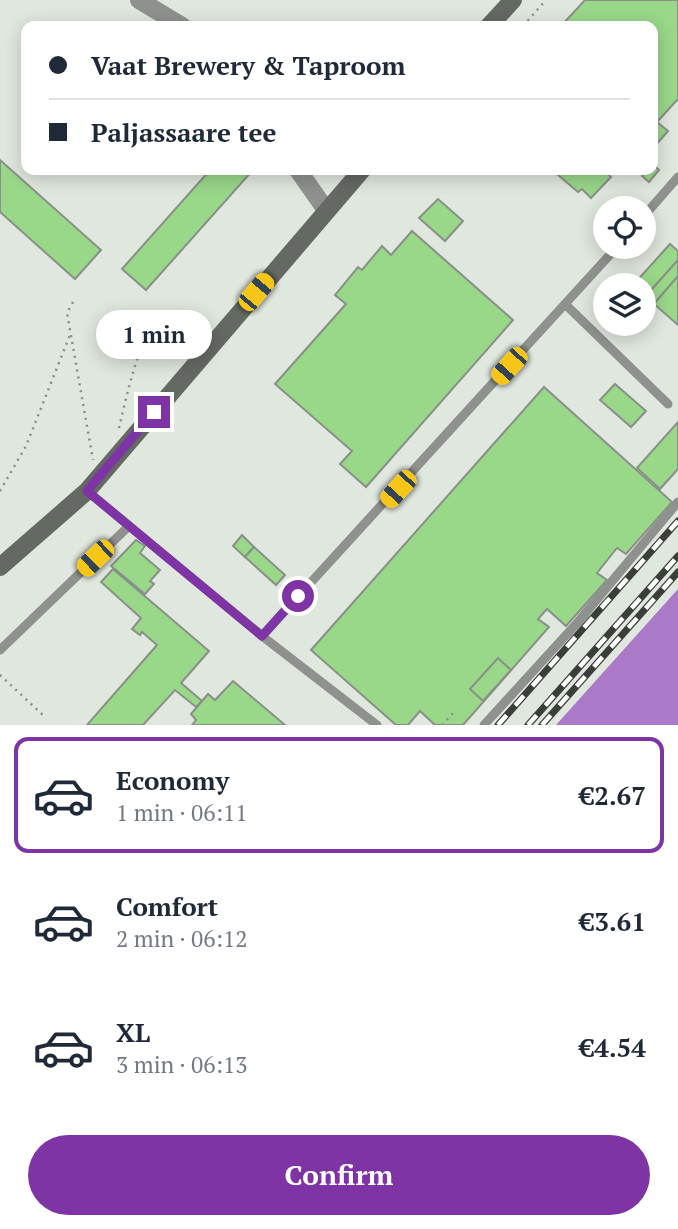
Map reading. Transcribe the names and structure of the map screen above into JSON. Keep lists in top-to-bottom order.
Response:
{
  "page": {
    "banner": ["Vaat Brewery & Taproom", "Paljassaare tee"],
    "bubble": "1 min",
    "list": [
      {
        "name": "Economy",
        "note": "1 min · 06:11",
        "value": "€2.67"
      },
      {
        "name": "Comfort",
        "note": "2 min · 06:12",
        "value": "€3.61"
      },
      {
        "name": "XL",
        "note": "3 min · 06:13",
        "value": "€4.54"
      }
    ],
    "buttons": "Confirm"
  }
}
